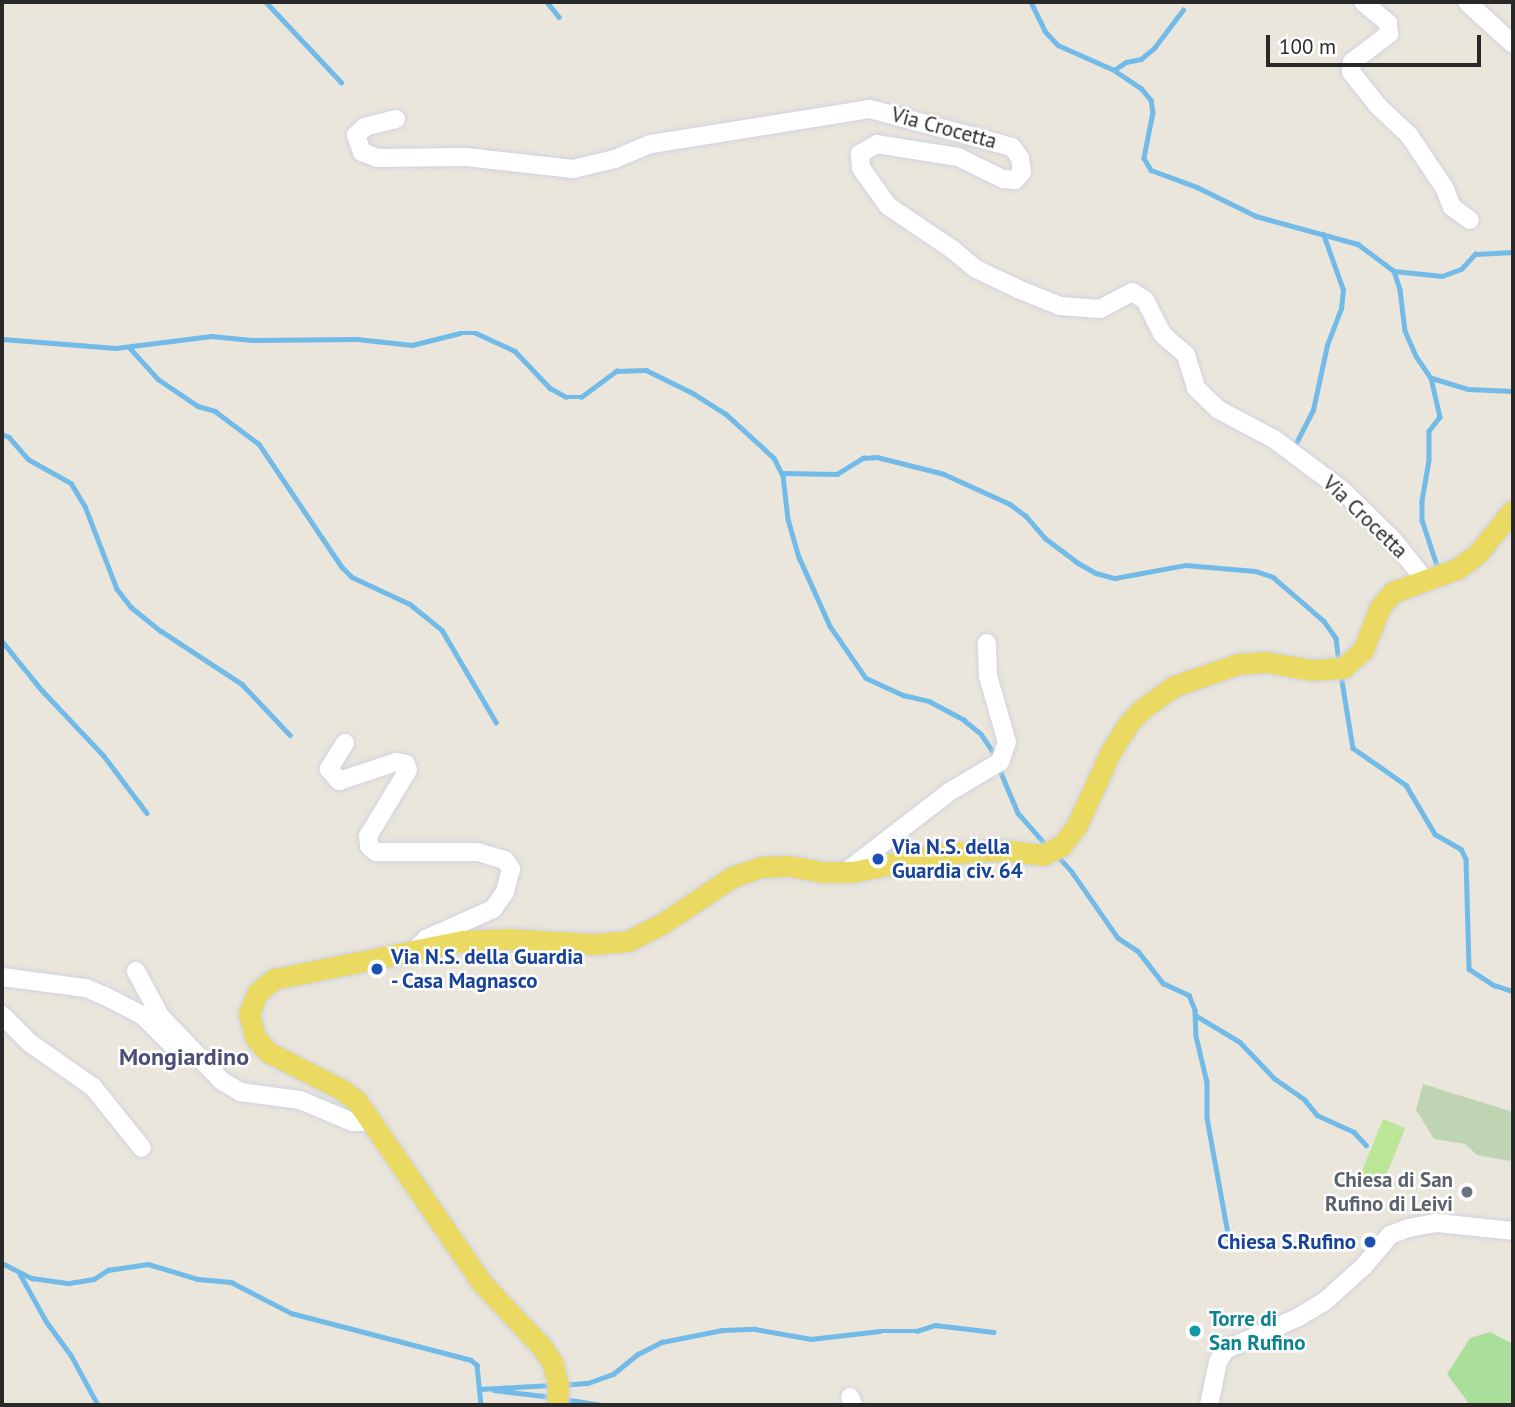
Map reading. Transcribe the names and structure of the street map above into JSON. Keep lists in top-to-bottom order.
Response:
{
  "streets": {
    "street": ["Via Crocetta"]
  },
  "districts": ["Mongiardino"],
  "places": [
    "Via N.S. della Guardia civ. 64",
    "Via N.S. della Guardia - Casa Magnasco",
    "Chiesa di San Rufino di Leivi",
    "Chiesa S.Rufino",
    "Torre di San Rufino"
  ],
  "scale_bar": "100 m"
}
